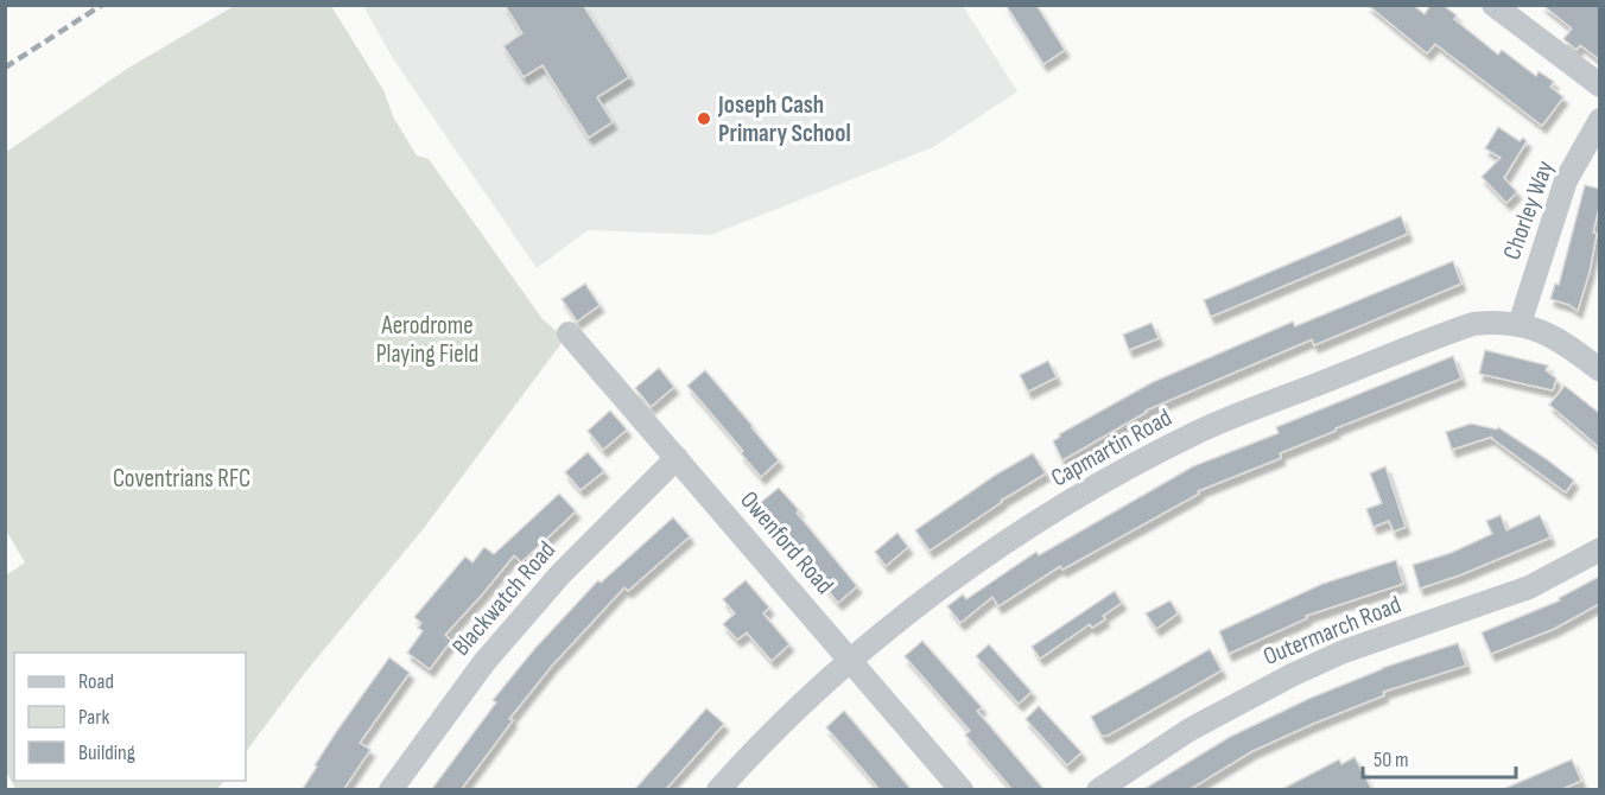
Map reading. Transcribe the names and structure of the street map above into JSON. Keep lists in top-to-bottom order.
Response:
{
  "streets": {
    "street": [
      "Chorley Way",
      "Capmartin Road",
      "Owenford Road",
      "Blackwatch Road",
      "Outermarch Road"
    ]
  },
  "crossings": [
    ["Chorley Way", "Capmartin Road"],
    ["Capmartin Road", "Owenford Road"],
    ["Owenford Road", "Blackwatch Road"]
  ],
  "parks": ["Aerodrome Playing Field", "Coventrians RFC"],
  "places": ["Joseph Cash Primary School"],
  "legend": ["Road", "Park", "Building"],
  "scale_bar": "50 m"
}
